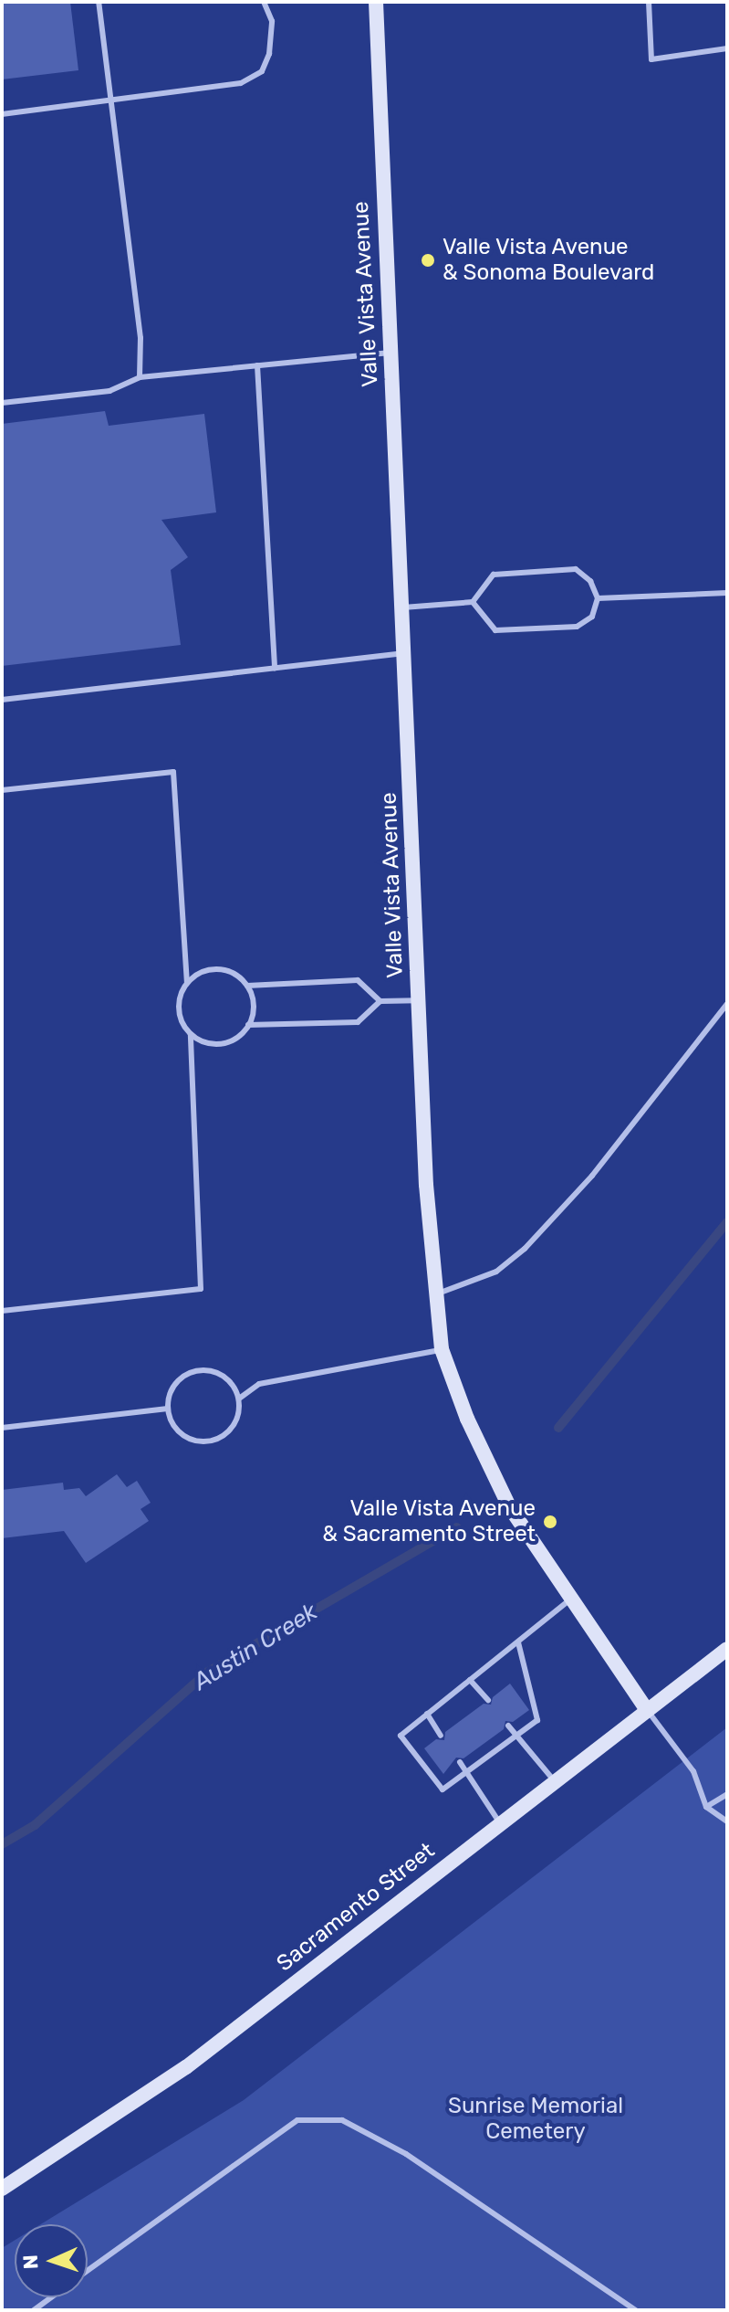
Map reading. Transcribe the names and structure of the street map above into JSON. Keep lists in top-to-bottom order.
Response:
{
  "streets": {
    "street": ["Valle Vista Avenue", "Sacramento Street"]
  },
  "crossings": [
    ["Valle Vista Avenue", "Sacramento Street"]
  ],
  "water": ["Austin Creek"],
  "parks": ["Sunrise Memorial Cemetery"],
  "places": ["Valle Vista Avenue & Sonoma Boulevard", "Valle Vista Avenue & Sacramento Street"],
  "north": "left"
}
